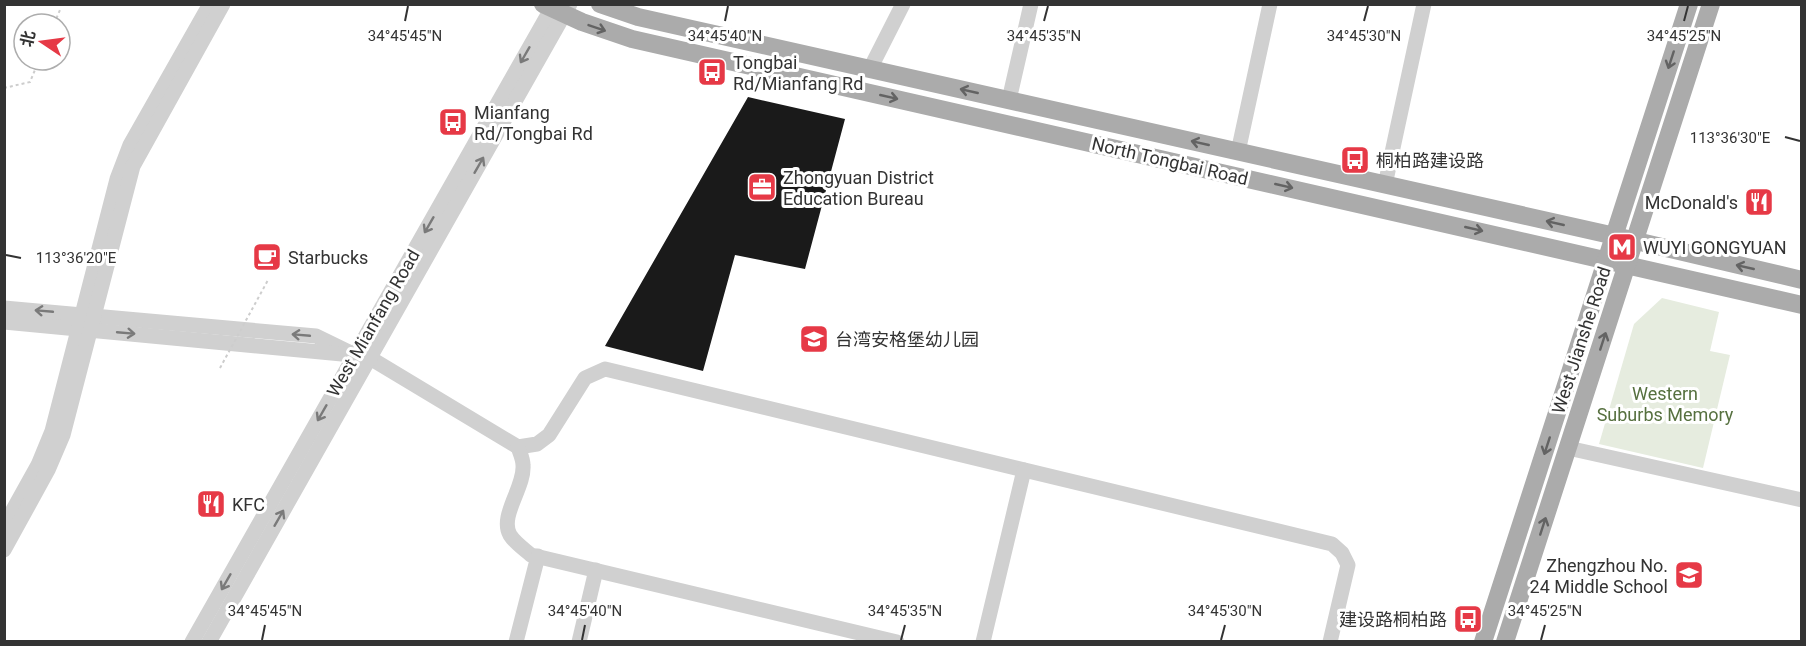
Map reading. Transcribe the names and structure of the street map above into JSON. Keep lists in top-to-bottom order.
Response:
{
  "streets": {
    "main road": ["North Tongbai Road", "West Jianshe Road"],
    "street": ["West Mianfang Road"]
  },
  "crossings": [
    ["North Tongbai Road", "West Mianfang Road"],
    ["North Tongbai Road", "West Jianshe Road"]
  ],
  "parks": ["Western Suburbs Memory"],
  "places": {
    "bus stop": [
      "Tongbai Rd/Mianfang Rd",
      "Mianfang Rd/Tongbai Rd",
      "桐柏路建设路",
      "建设路桐柏路"
    ],
    "office": ["Zhongyuan District Education Bureau"],
    "restaurant": ["McDonald's", "KFC"],
    "metro station": ["WUYI GONGYUAN"],
    "cafe": ["Starbucks"],
    "school or university": ["台湾安格堡幼儿园", "Zhengzhou No. 24 Middle School"]
  },
  "north": "left",
  "coordinates": [
    "34°45'45\"N",
    "34°45'40\"N",
    "34°45'35\"N",
    "34°45'30\"N",
    "34°45'25\"N",
    "113°36'30\"E",
    "113°36'20\"E"
  ]
}
